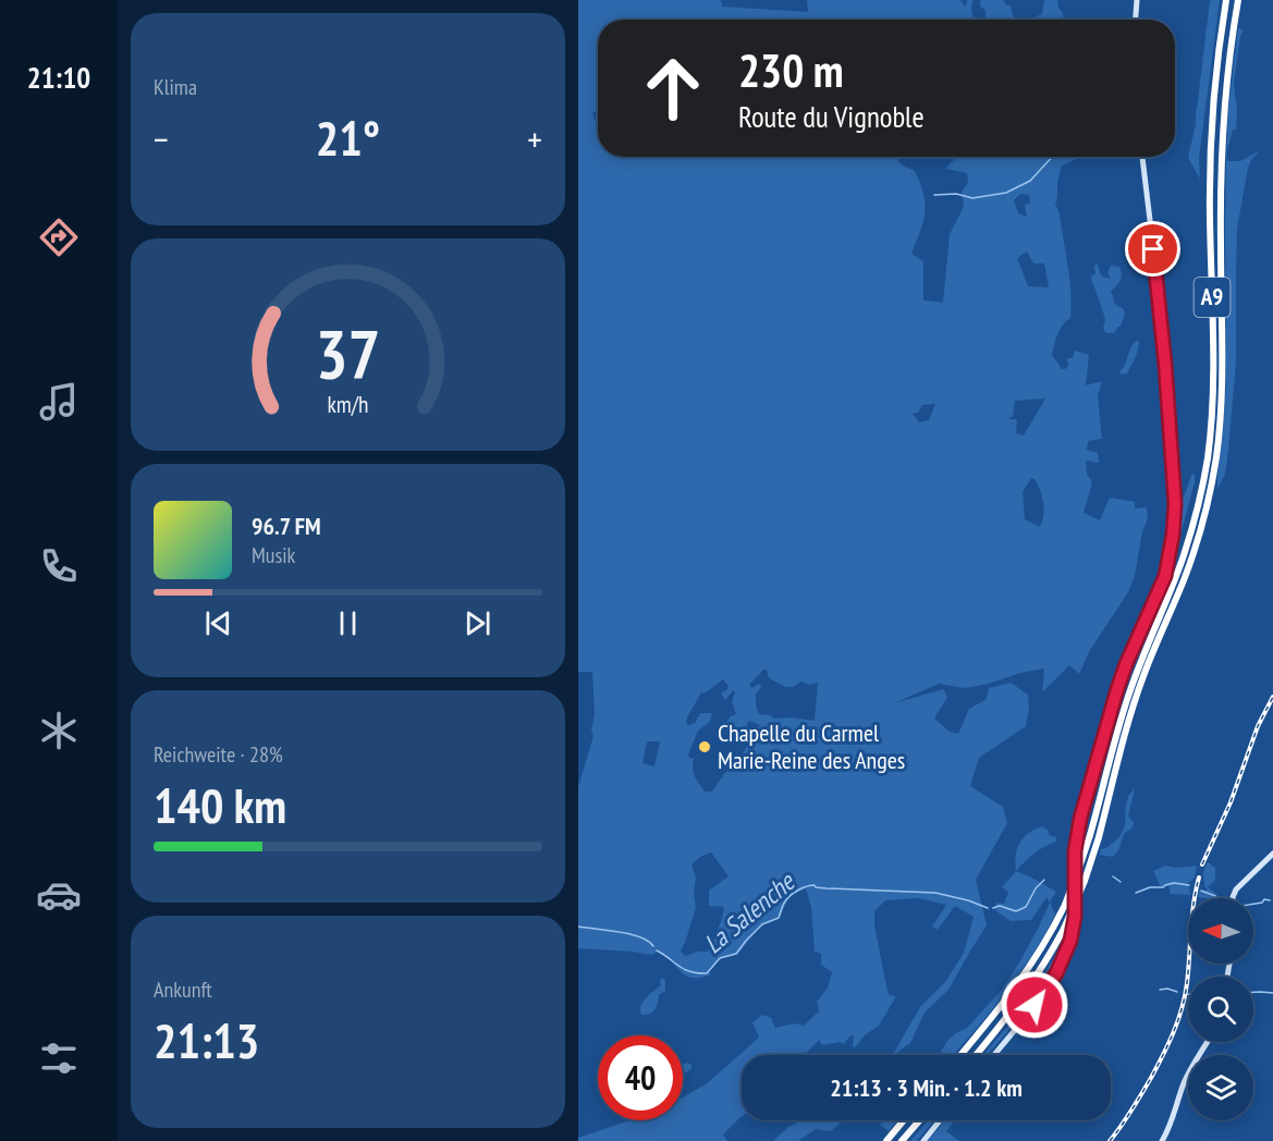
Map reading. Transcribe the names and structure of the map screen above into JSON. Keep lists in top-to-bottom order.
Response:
{
  "streets": {
    "highway": ["A9"]
  },
  "water": ["La Salenche"],
  "places": ["Chapelle du Carmel Marie-Reine des Anges"],
  "north": "left",
  "page": {
    "tabs": "21:10",
    "tile": [
      "Klima",
      ["Reichweite · 28%", "140 km"],
      ["Ankunft", "21:13"]
    ],
    "turn": ["230 m", "Route du Vignoble"],
    "heat": ["−", "21°", "+"],
    "song": ["96.7 FM", "Musik"],
    "limit": "40",
    "trip": "21:13 · 3 Min. · 1.2 km",
    "gauge": ["37", "km/h"]
  }
}
